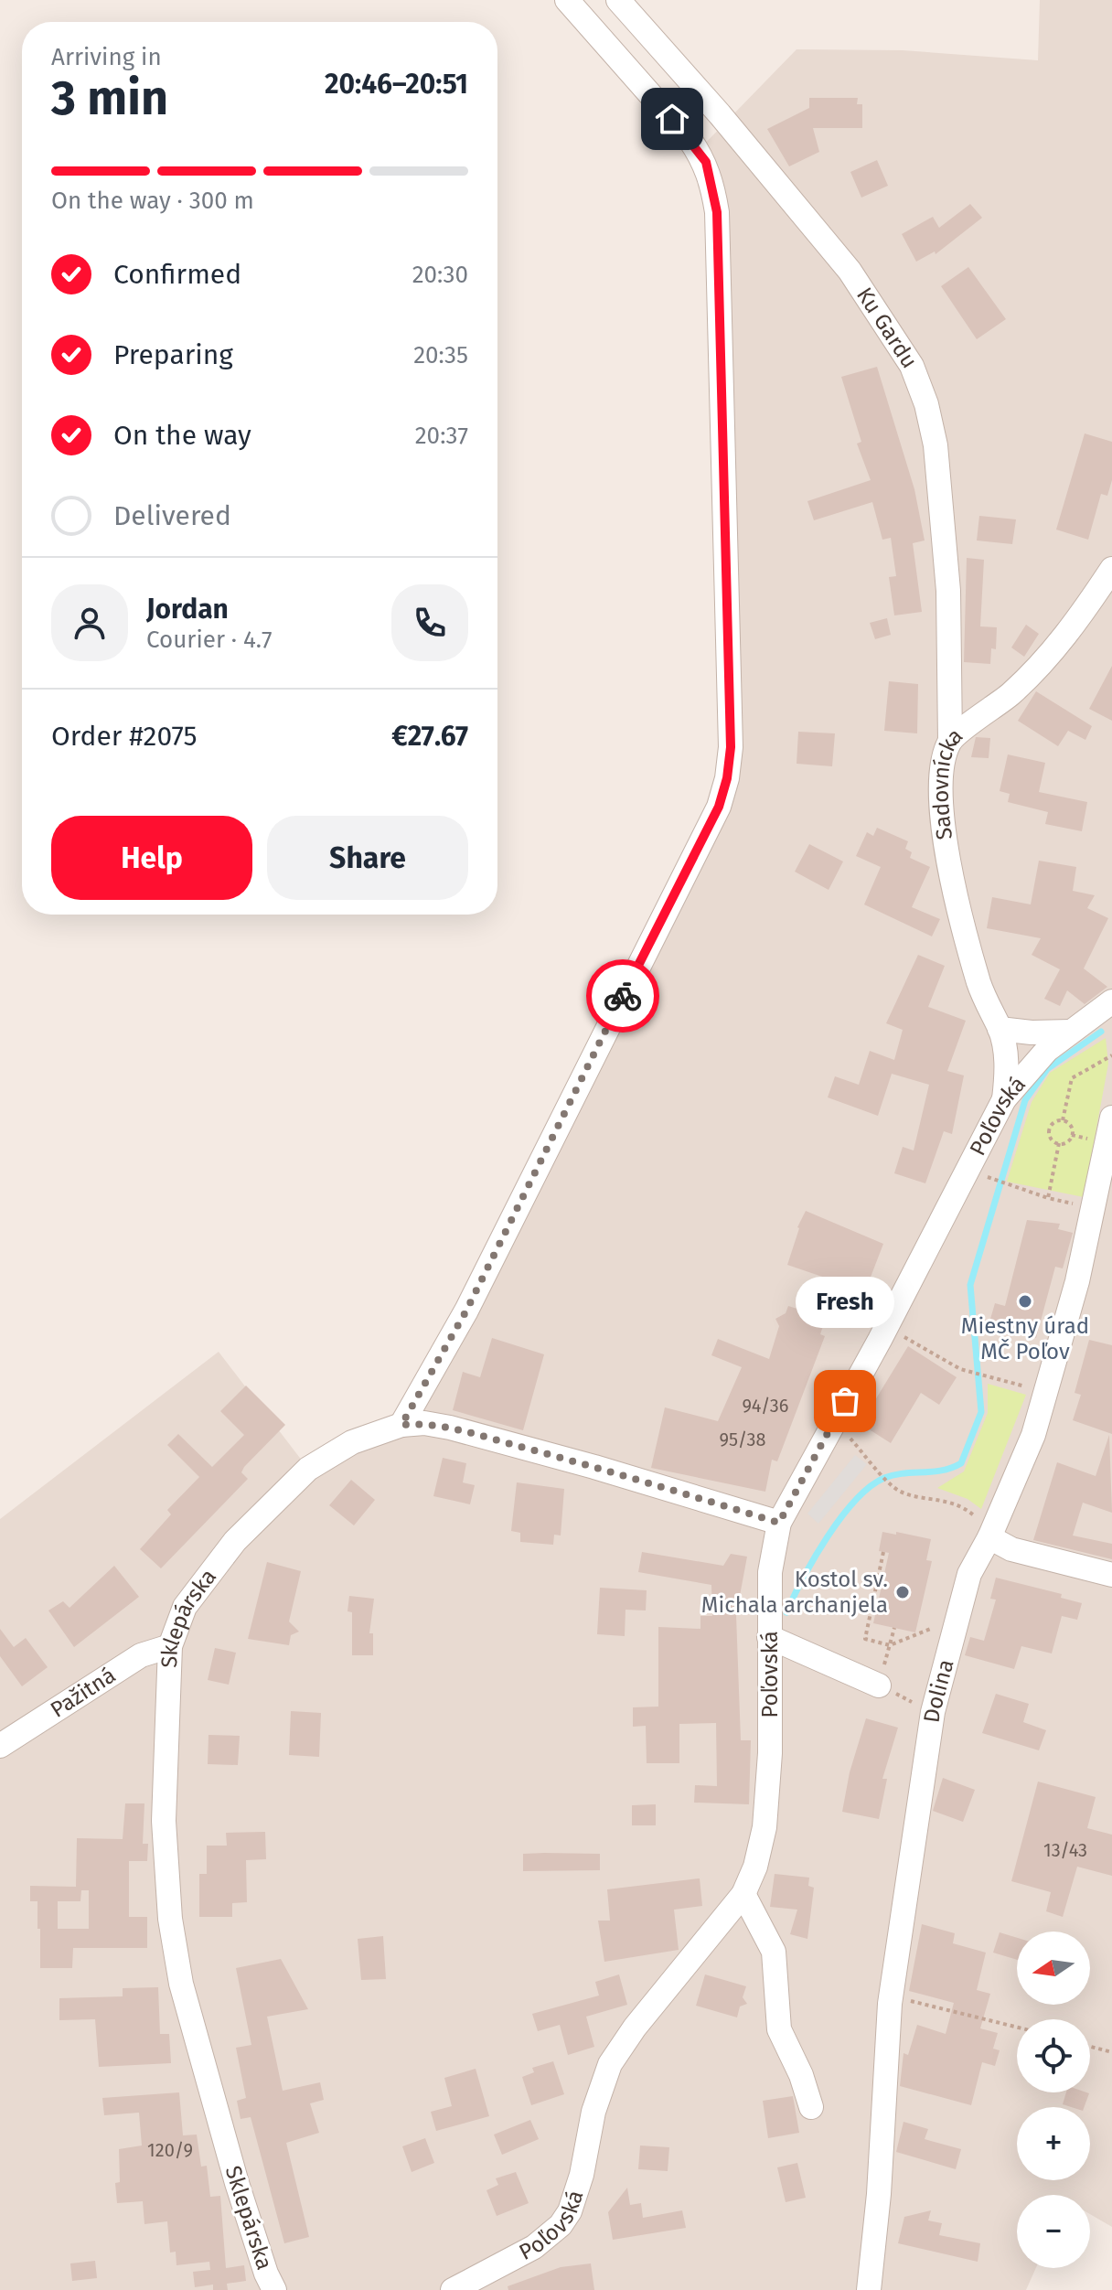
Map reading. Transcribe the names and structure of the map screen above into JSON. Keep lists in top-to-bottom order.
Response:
{
  "streets": {
    "street": [
      "Ku Gardu",
      "Sadovnícka",
      "Poľovská",
      "Sklepárska",
      "Dolina",
      "Pažitná"
    ]
  },
  "crossings": [
    ["Ku Gardu", "Sadovnícka"],
    ["Sadovnícka", "Poľovská"],
    ["Poľovská", "Sklepárska"],
    ["Sklepárska", "Pažitná"]
  ],
  "places": ["Miestny úrad MČ Poľov", "Fresh", "Kostol sv. Michala archanjela"],
  "house_numbers": [
    "94/36",
    "95/38",
    "13/43",
    "120/9"
  ],
  "north": "left",
  "page": {
    "heading": ["3 min", "Arriving in", "20:46–20:51"],
    "panel": [
      "Jordan",
      "Courier · 4.7",
      "Order #2075",
      "€27.67"
    ],
    "bar": "On the way · 300 m",
    "list": [
      ["Confirmed", "20:30"],
      ["Preparing", "20:35"],
      ["On the way", "20:37"],
      "Delivered"
    ],
    "buttons": ["Help", "Share"],
    "bubble": "Fresh",
    "map_buttons": ["+", "−"]
  }
}
